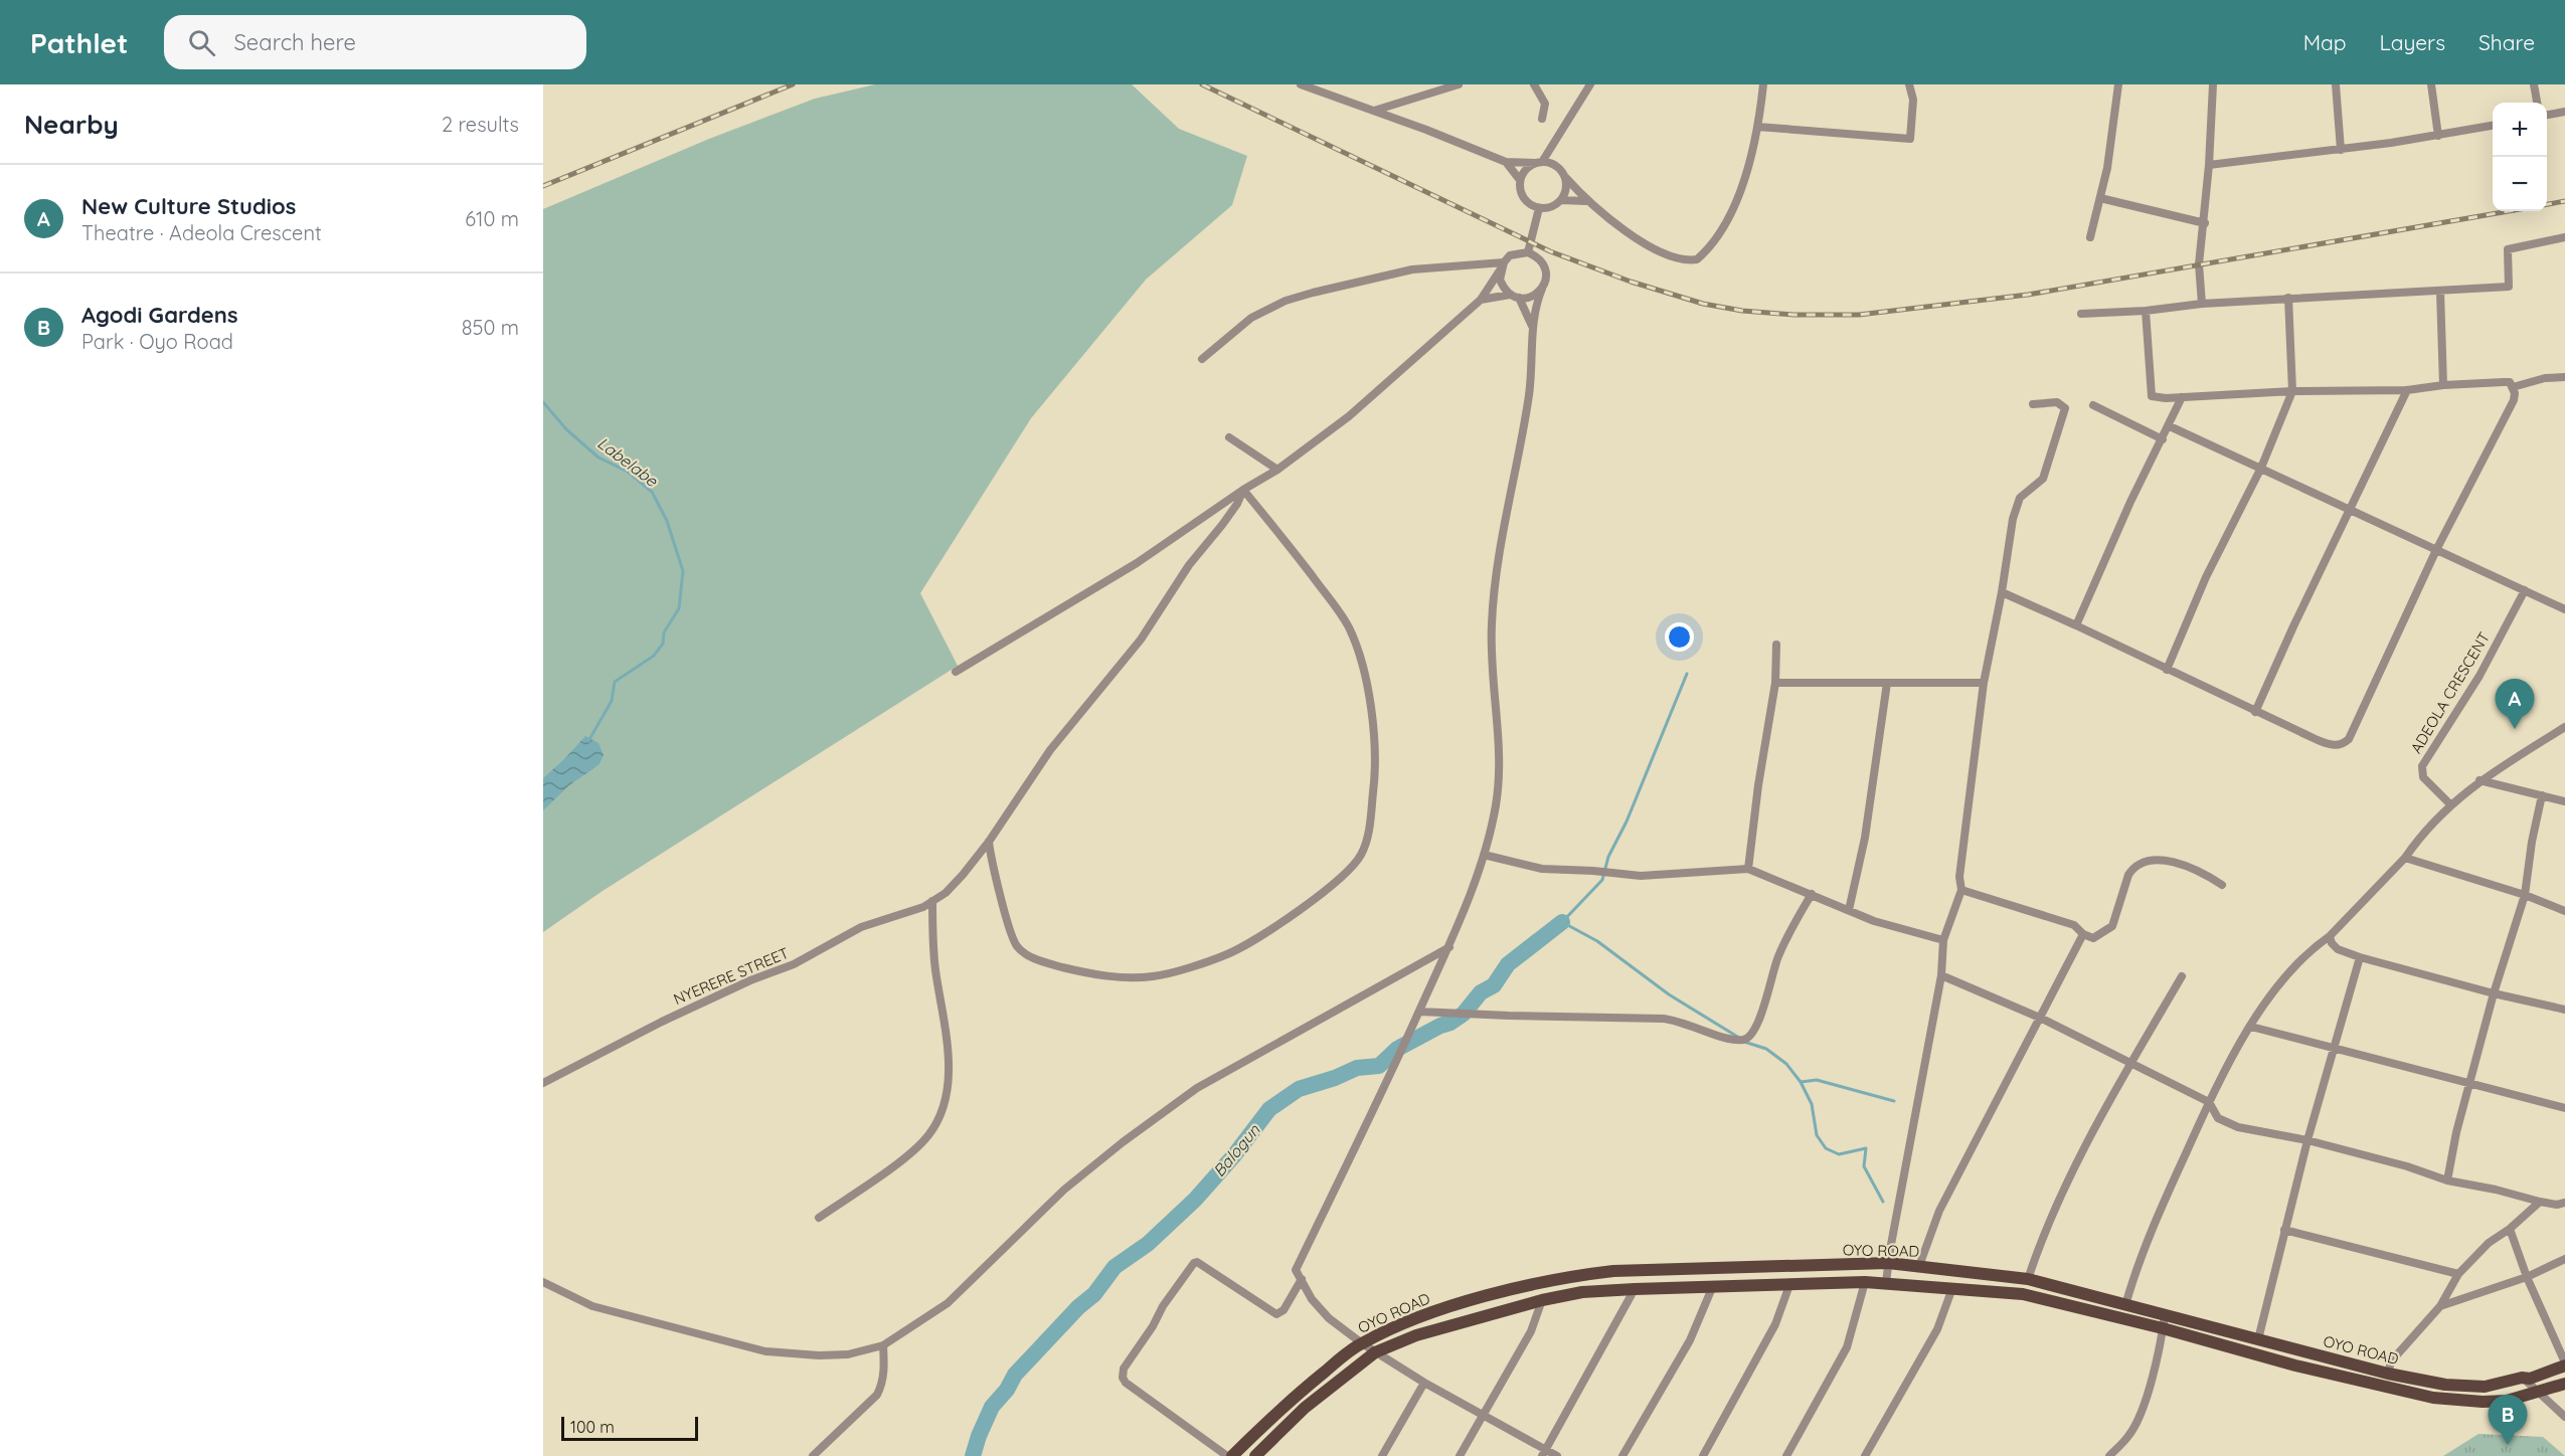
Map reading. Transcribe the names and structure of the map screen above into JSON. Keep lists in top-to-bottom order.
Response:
{
  "streets": {
    "main road": ["OYO ROAD"],
    "street": ["ADEOLA CRESCENT", "NYERERE STREET"]
  },
  "water": ["Labelabe", "Balogun"],
  "scale_bar": "100 m",
  "page": {
    "header": "Pathlet",
    "search": "Search here",
    "nav": ["Map", "Layers", "Share"],
    "heading": ["Nearby", "2 results"],
    "map_buttons": ["+", "−"],
    "list": [
      {
        "mark": "A",
        "name": "New Culture Studios",
        "note": "Theatre · Adeola Crescent",
        "value": "610 m"
      },
      {
        "mark": "B",
        "name": "Agodi Gardens",
        "note": "Park · Oyo Road",
        "value": "850 m"
      }
    ],
    "pins": ["A", "B"],
    "scale": "100 m"
  }
}
